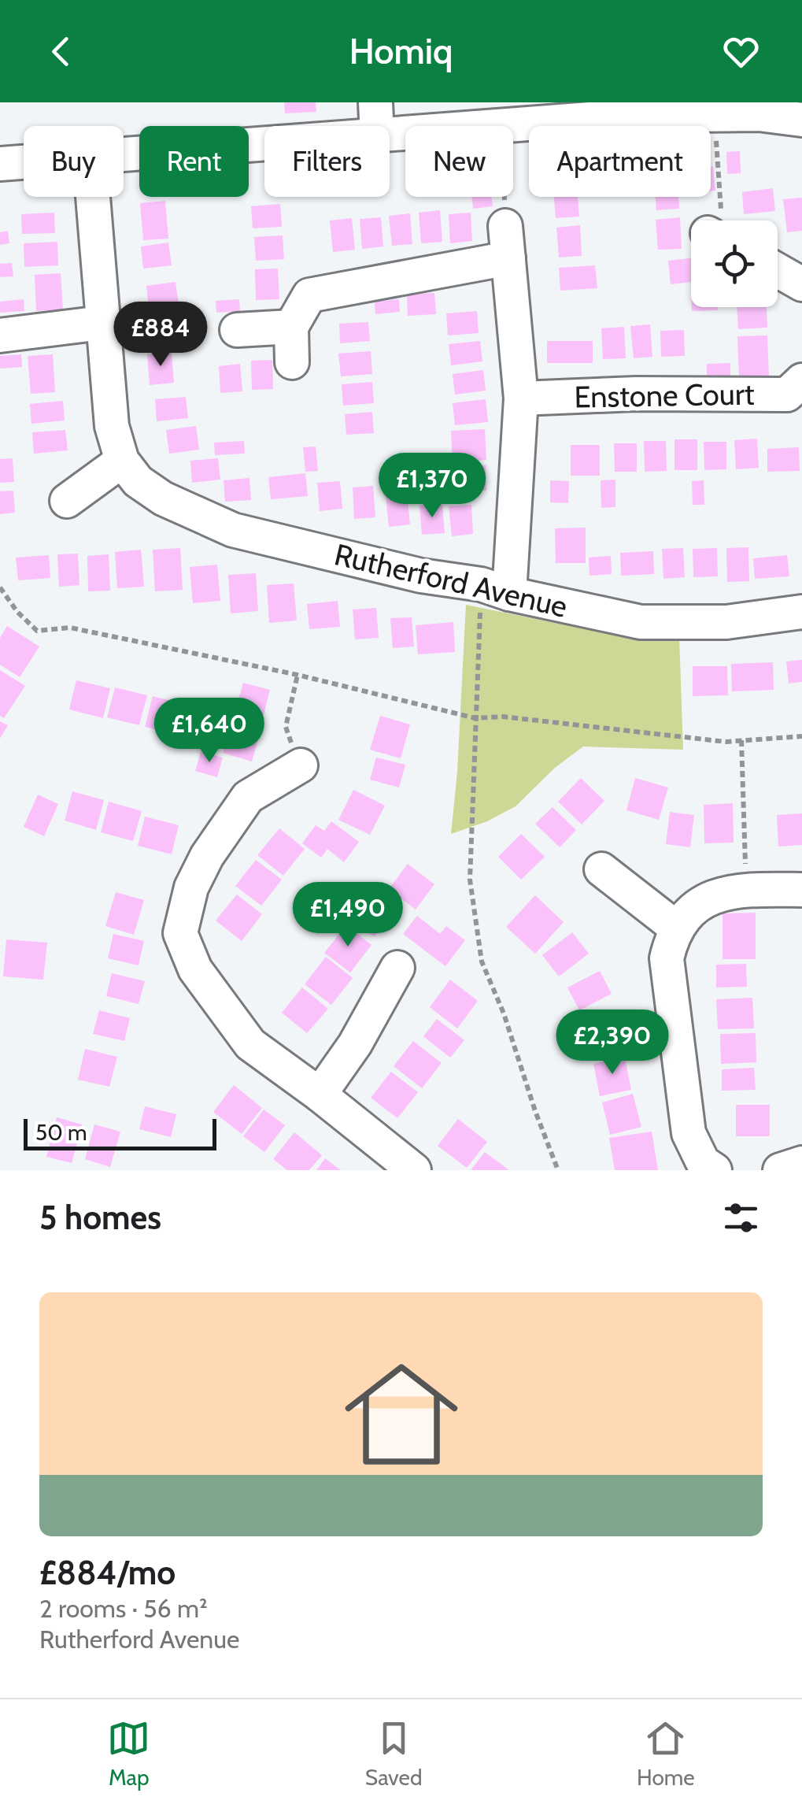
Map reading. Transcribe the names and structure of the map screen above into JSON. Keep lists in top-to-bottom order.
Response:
{
  "streets": {
    "street": ["Enstone Court", "Rutherford Avenue"]
  },
  "scale_bar": "50 m",
  "page": {
    "header": "Homiq",
    "chip": [
      "Buy",
      "Rent",
      "Filters",
      "New",
      "Apartment"
    ],
    "price": [
      "£884",
      "£1,370",
      "£1,640",
      "£1,490",
      "£2,390"
    ],
    "scale": "50 m",
    "heading": "5 homes",
    "list": [
      {
        "name": "£884/mo",
        "note": "2 rooms · 56 m² · Rutherford Avenue"
      }
    ],
    "tabs": ["Map", "Saved", "Home"]
  }
}
